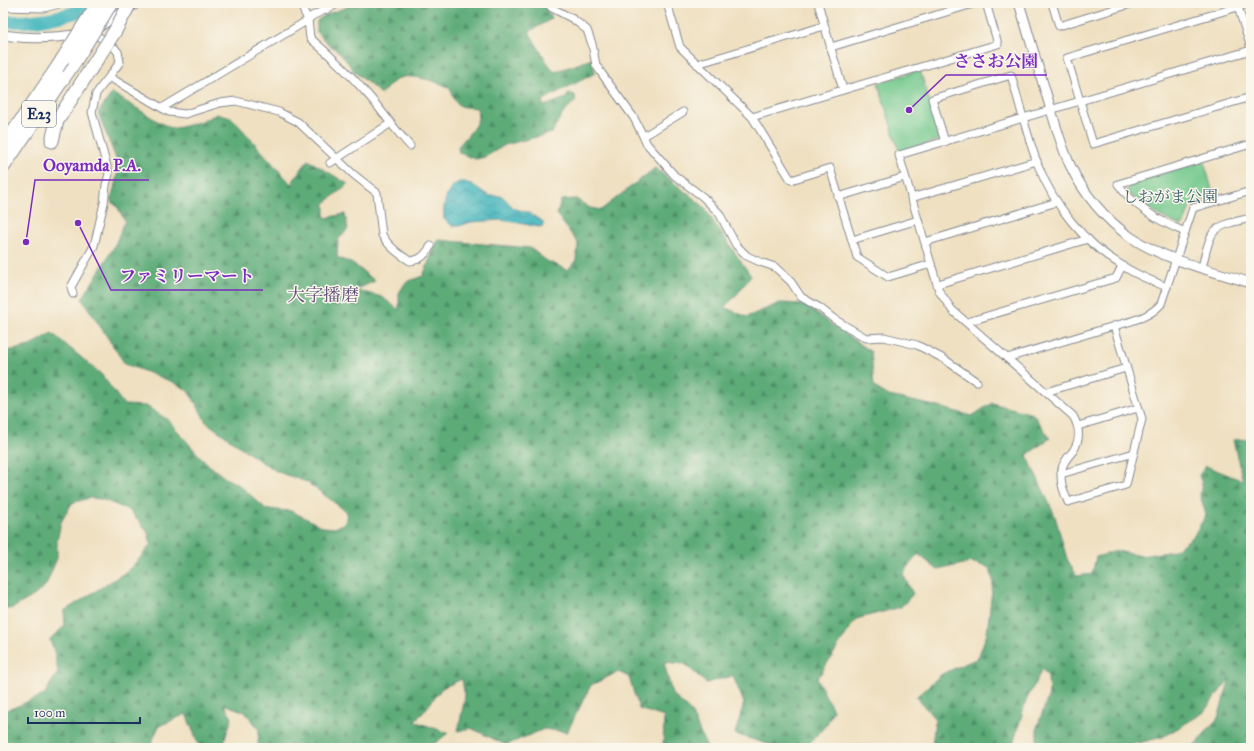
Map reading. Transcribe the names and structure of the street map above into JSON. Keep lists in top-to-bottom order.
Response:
{
  "streets": {
    "highway": ["E23"]
  },
  "districts": ["大字播磨"],
  "parks": ["しおがま公園"],
  "places": ["ささお公園", "ファミリーマート", "Ooyamda P.A."],
  "scale_bar": "100 m"
}
